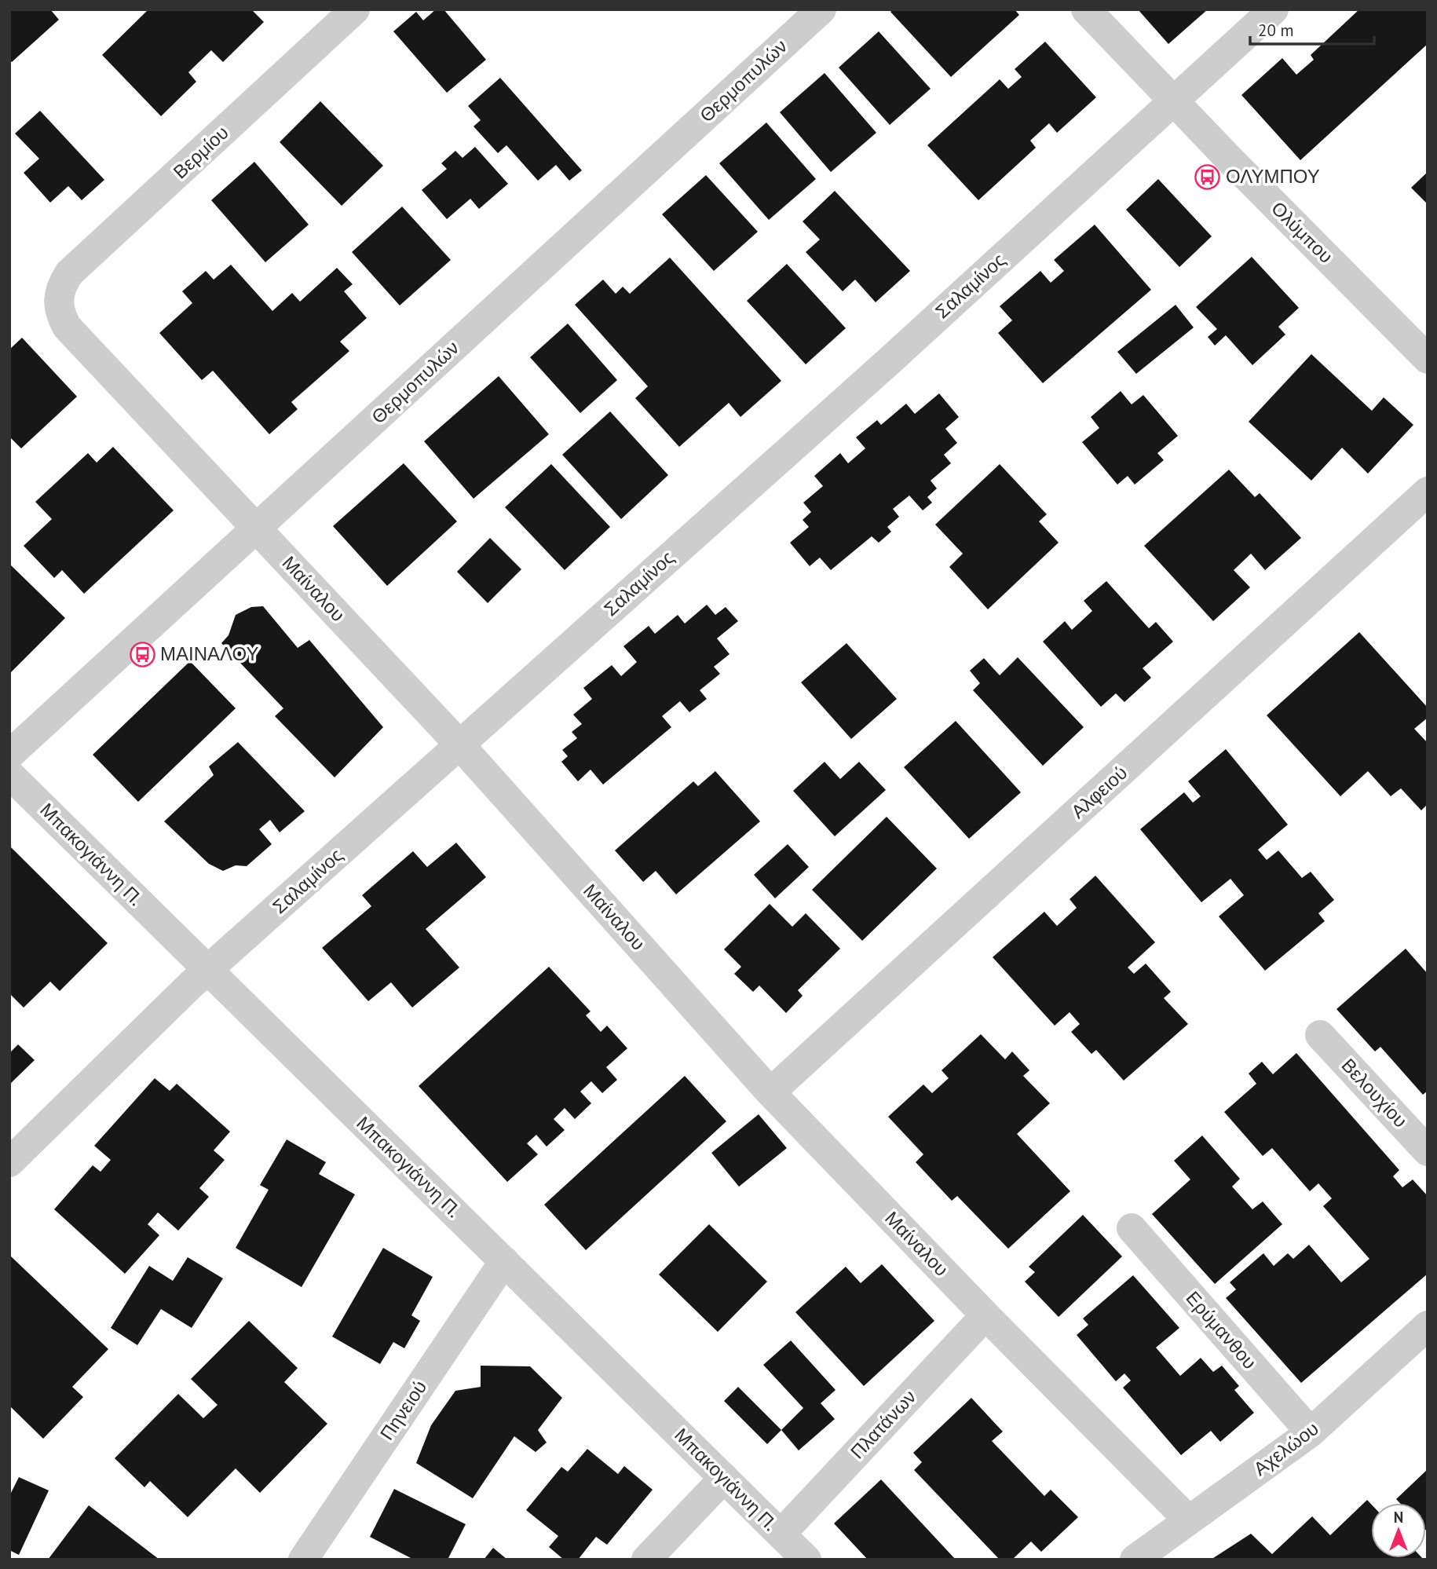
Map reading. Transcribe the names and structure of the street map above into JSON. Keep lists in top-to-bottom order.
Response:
{
  "streets": {
    "street": [
      "Θερμοπυλών",
      "Βερμίου",
      "Ολύμπου",
      "Σαλαμίνος",
      "Μαίναλου",
      "Αλφειού",
      "Μπακογιάννη Π.",
      "Βελουχίου",
      "Ερύμανθου",
      "Πηνειού",
      "Πλατάνων",
      "Αχελώου"
    ]
  },
  "crossings": [
    ["Θερμοπυλών", "Μαίναλου"],
    ["Βερμίου", "Μαίναλου"],
    ["Ολύμπου", "Σαλαμίνος"],
    ["Σαλαμίνος", "Μαίναλου"],
    ["Σαλαμίνος", "Μπακογιάννη Π."],
    ["Μαίναλου", "Αλφειού"],
    ["Μαίναλου", "Πλατάνων"],
    ["Μαίναλου", "Αχελώου"],
    ["Μπακογιάννη Π.", "Πηνειού"],
    ["Μπακογιάννη Π.", "Πλατάνων"],
    ["Ερύμανθου", "Αχελώου"]
  ],
  "places": {
    "bus stop": ["ΟΛΥΜΠΟΥ", "ΜΑΙΝΑΛΟΥ"]
  },
  "scale_bar": "20 m",
  "north": "top"
}
